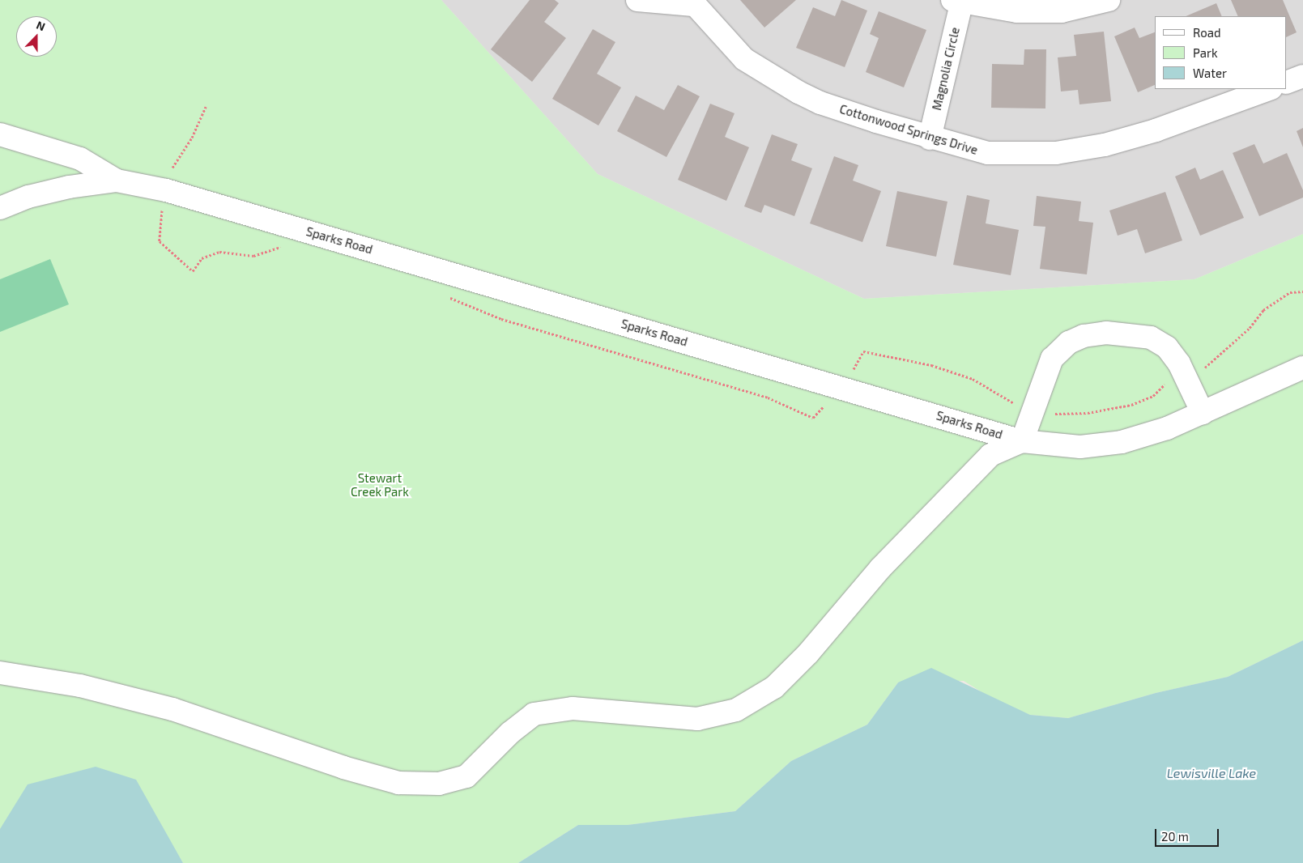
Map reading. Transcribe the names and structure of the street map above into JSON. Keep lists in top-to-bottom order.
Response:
{
  "streets": {
    "street": ["Magnolia Circle", "Cottonwood Springs Drive", "Sparks Road"]
  },
  "crossings": [
    ["Magnolia Circle", "Cottonwood Springs Drive"]
  ],
  "water": ["Lewisville Lake"],
  "parks": ["Stewart Creek Park"],
  "legend": ["Road", "Park", "Water"],
  "scale_bar": "20 m",
  "north": "top"
}
